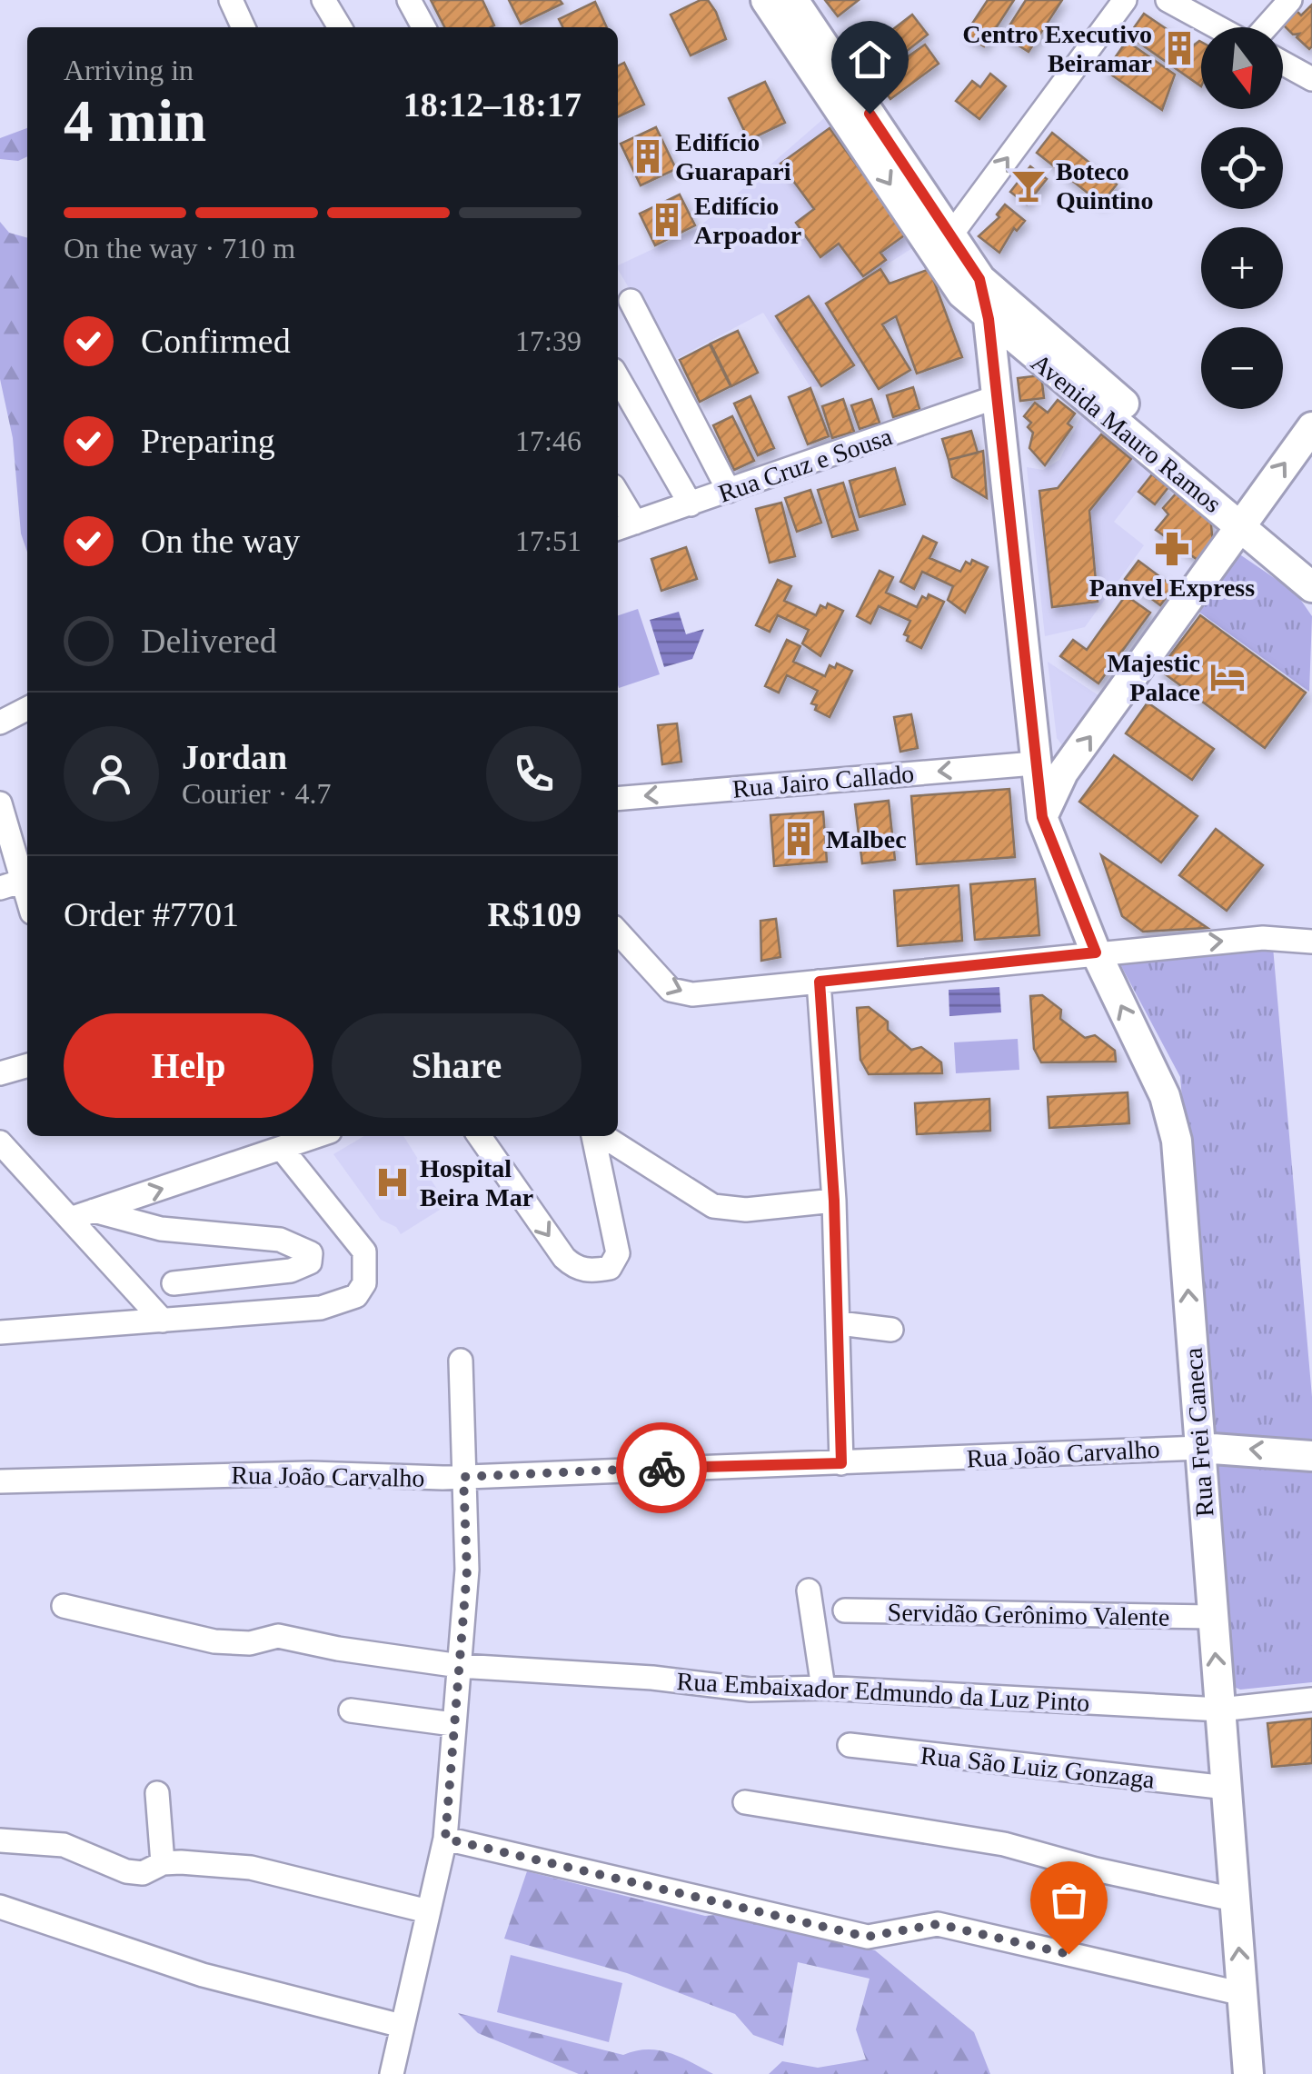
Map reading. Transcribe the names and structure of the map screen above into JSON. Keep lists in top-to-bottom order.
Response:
{
  "streets": {
    "main road": ["Avenida Mauro Ramos", "Rua Frei Caneca"],
    "street": [
      "Rua Cruz e Sousa",
      "Rua Jairo Callado",
      "Rua João Carvalho",
      "Servidão Gerônimo Valente",
      "Rua Embaixador Edmundo da Luz Pinto",
      "Rua São Luiz Gonzaga"
    ]
  },
  "crossings": [
    ["Avenida Mauro Ramos", "Rua Frei Caneca"],
    ["Rua Cruz e Sousa", "Rua Frei Caneca"],
    ["Rua Jairo Callado", "Rua Frei Caneca"],
    ["Rua Frei Caneca", "Rua João Carvalho"],
    ["Rua Frei Caneca", "Servidão Gerônimo Valente"],
    ["Rua Frei Caneca", "Rua Embaixador Edmundo da Luz Pinto"],
    ["Rua Frei Caneca", "Rua São Luiz Gonzaga"]
  ],
  "one_way": ["Rua Frei Caneca"],
  "places": {
    "building": [
      "Centro Executivo Beiramar",
      "Edifício Guarapari",
      "Edifício Arpoador",
      "Malbec"
    ],
    "bar": ["Boteco Quintino"],
    "pharmacy": ["Panvel Express"],
    "hotel": ["Majestic Palace"],
    "hospital": ["Hospital Beira Mar"]
  },
  "north": "bottom",
  "page": {
    "map_buttons": ["+", "−"],
    "heading": ["4 min", "Arriving in", "18:12–18:17"],
    "panel": [
      "Jordan",
      "Courier · 4.7",
      "Order #7701",
      "R$109"
    ],
    "bar": "On the way · 710 m",
    "list": [
      ["Confirmed", "17:39"],
      ["Preparing", "17:46"],
      ["On the way", "17:51"],
      "Delivered"
    ],
    "buttons": ["Help", "Share"]
  }
}
